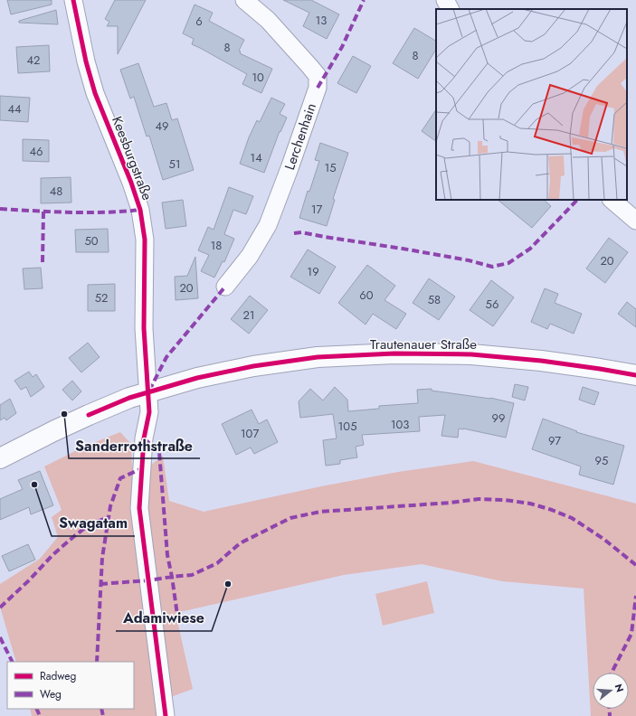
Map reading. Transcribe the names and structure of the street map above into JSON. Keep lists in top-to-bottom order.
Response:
{
  "streets": {
    "street": ["Lerchenhain", "Keesburgstraße", "Trautenauer Straße"]
  },
  "crossings": [
    ["Keesburgstraße", "Trautenauer Straße"]
  ],
  "places": ["Sanderrothstraße", "Swagatam", "Adamiwiese"],
  "house_numbers": [
    "13",
    "6",
    "8",
    "8",
    "42",
    "10",
    "44",
    "49",
    "46",
    "14",
    "51",
    "15",
    "48",
    "17",
    "50",
    "18",
    "20",
    "19",
    "20",
    "60",
    "52",
    "58",
    "56",
    "21",
    "99",
    "103",
    "105",
    "107",
    "97",
    "95"
  ],
  "legend": ["Radweg", "Weg"],
  "north": "right"
}
